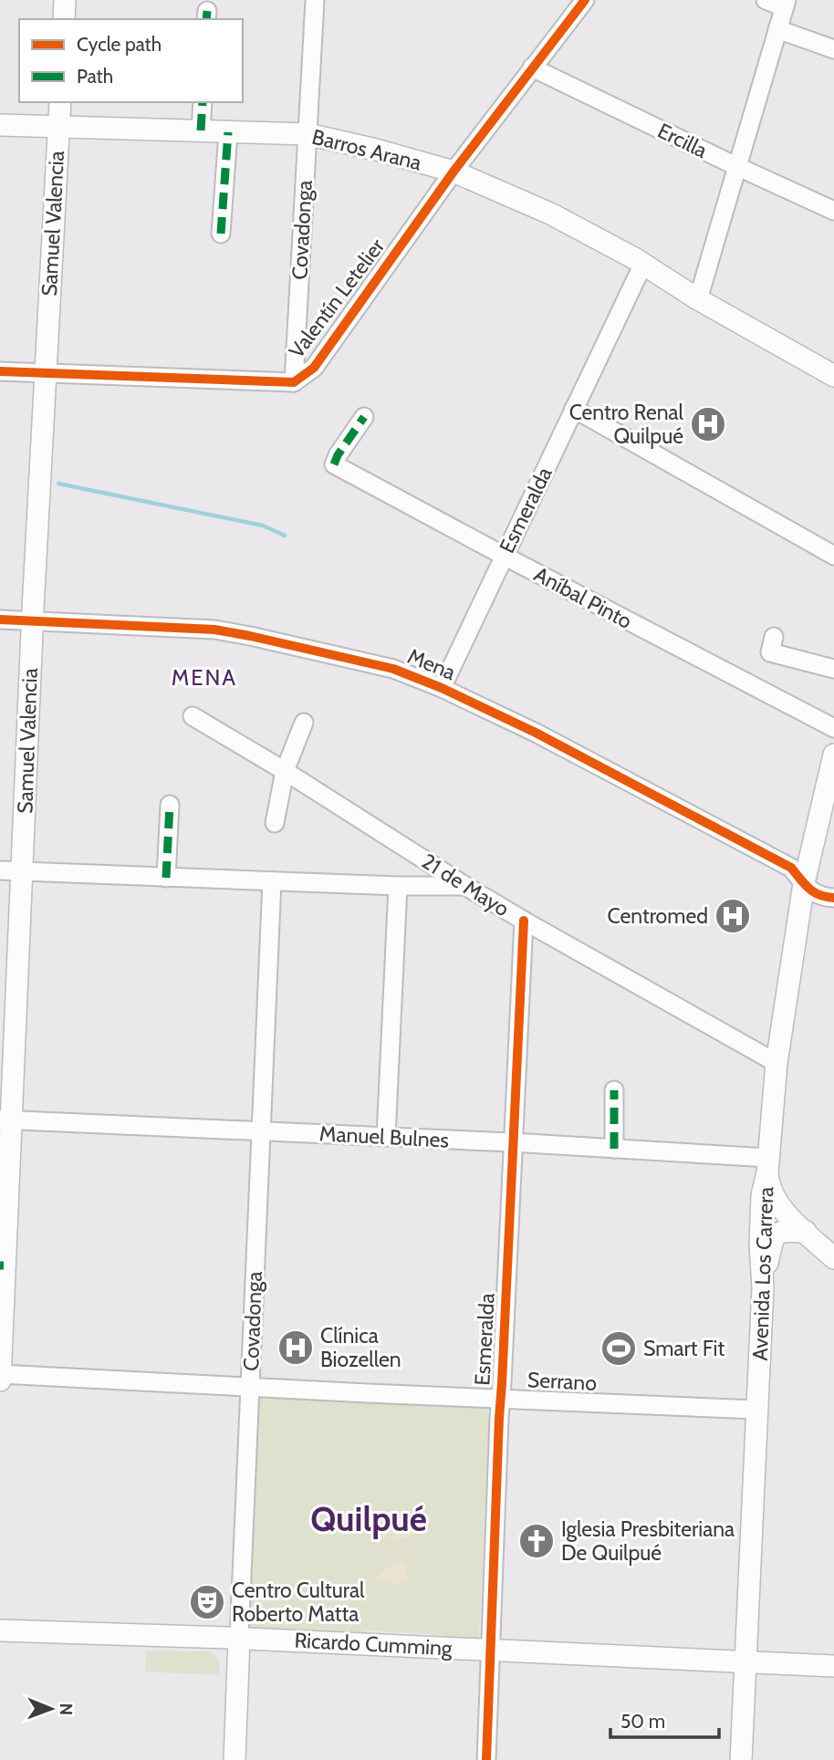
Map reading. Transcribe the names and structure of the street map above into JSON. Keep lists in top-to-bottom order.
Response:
{
  "streets": {
    "main road": [
      "Barros Arana",
      "Samuel Valencia",
      "Covadonga",
      "Avenida Los Carrera",
      "Ricardo Cumming"
    ],
    "street": [
      "Ercilla",
      "Valentín Letelier",
      "Esmeralda",
      "Aníbal Pinto",
      "Mena",
      "21 de Mayo",
      "Manuel Bulnes",
      "Serrano"
    ]
  },
  "crossings": [
    ["Ercilla", "Valentín Letelier"],
    ["Barros Arana", "Samuel Valencia"],
    ["Barros Arana", "Covadonga"],
    ["Barros Arana", "Valentín Letelier"],
    ["Barros Arana", "Esmeralda"],
    ["Samuel Valencia", "Valentín Letelier"],
    ["Samuel Valencia", "Mena"],
    ["Samuel Valencia", "Manuel Bulnes"],
    ["Samuel Valencia", "Serrano"],
    ["Covadonga", "Valentín Letelier"],
    ["Covadonga", "Manuel Bulnes"],
    ["Covadonga", "Serrano"],
    ["Covadonga", "Ricardo Cumming"],
    ["Esmeralda", "Aníbal Pinto"],
    ["Esmeralda", "Mena"],
    ["Esmeralda", "21 de Mayo"],
    ["Esmeralda", "Manuel Bulnes"],
    ["Esmeralda", "Serrano"],
    ["Esmeralda", "Ricardo Cumming"],
    ["Mena", "Avenida Los Carrera"],
    ["21 de Mayo", "Avenida Los Carrera"],
    ["Manuel Bulnes", "Avenida Los Carrera"],
    ["Avenida Los Carrera", "Serrano"],
    ["Avenida Los Carrera", "Ricardo Cumming"]
  ],
  "districts": ["MENA", "Quilpué"],
  "places": {
    "hospital": ["Centro Renal Quilpué", "Centromed", "Clínica Biozellen"],
    "sports": ["Smart Fit"],
    "church": ["Iglesia Presbiteriana De Quilpué"],
    "theatre": ["Centro Cultural Roberto Matta"]
  },
  "legend": ["Cycle path", "Path"],
  "scale_bar": "50 m",
  "north": "right"
}
